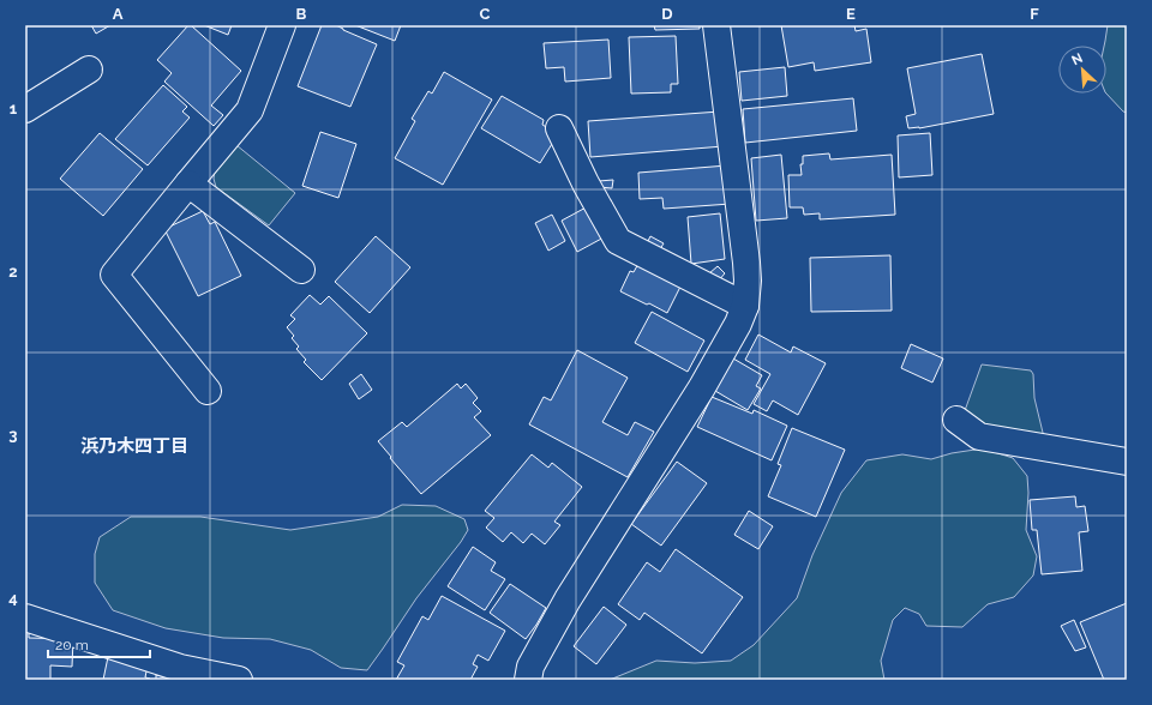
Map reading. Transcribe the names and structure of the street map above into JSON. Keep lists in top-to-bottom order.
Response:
{
  "districts": ["浜乃木四丁目"],
  "scale_bar": "20 m",
  "north": "top left",
  "grid": {
    "columns": [
      "A",
      "B",
      "C",
      "D",
      "E",
      "F"
    ],
    "rows": [
      "1",
      "2",
      "3",
      "4"
    ]
  }
}
